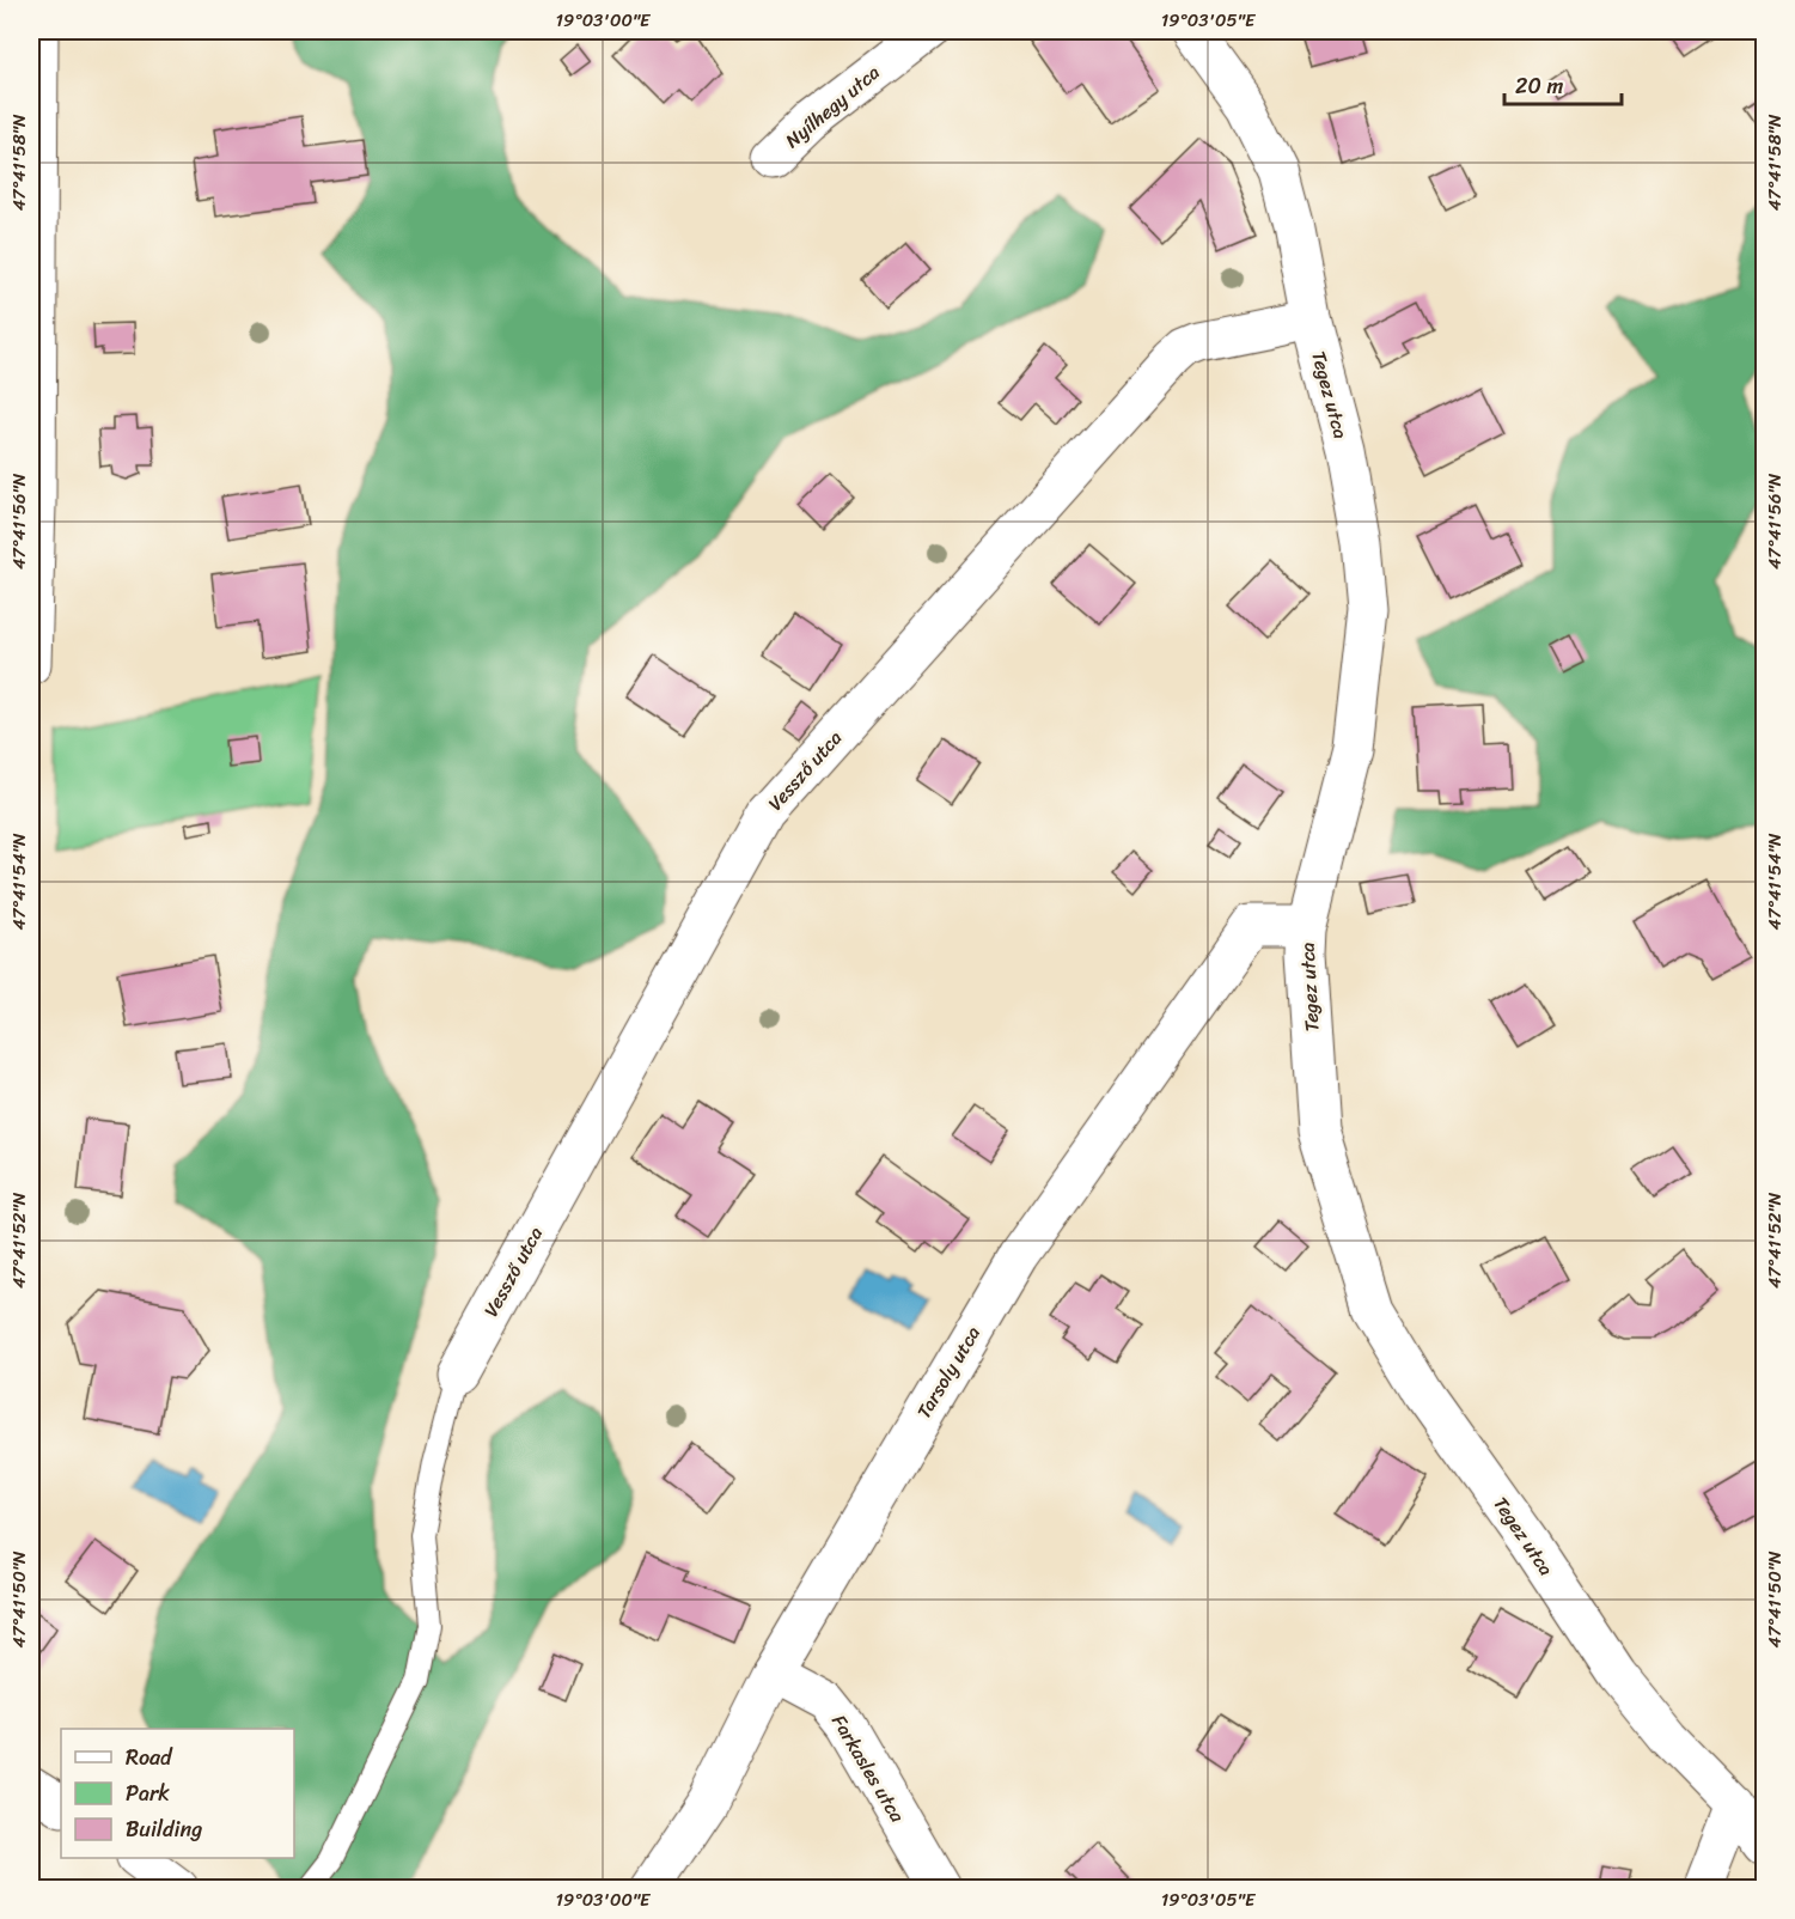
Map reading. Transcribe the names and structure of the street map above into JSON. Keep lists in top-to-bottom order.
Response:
{
  "streets": {
    "street": [
      "Nyílhegy utca",
      "Tegez utca",
      "Vessző utca",
      "Tarsoly utca",
      "Farkasles utca"
    ]
  },
  "crossings": [
    ["Tegez utca", "Vessző utca"],
    ["Tegez utca", "Tarsoly utca"],
    ["Tarsoly utca", "Farkasles utca"]
  ],
  "legend": ["Road", "Park", "Building"],
  "scale_bar": "20 m",
  "coordinates": [
    "19°03'00\"E",
    "19°03'05\"E",
    "47°41'58\"N",
    "47°41'56\"N",
    "47°41'54\"N",
    "47°41'52\"N",
    "47°41'50\"N"
  ]
}
